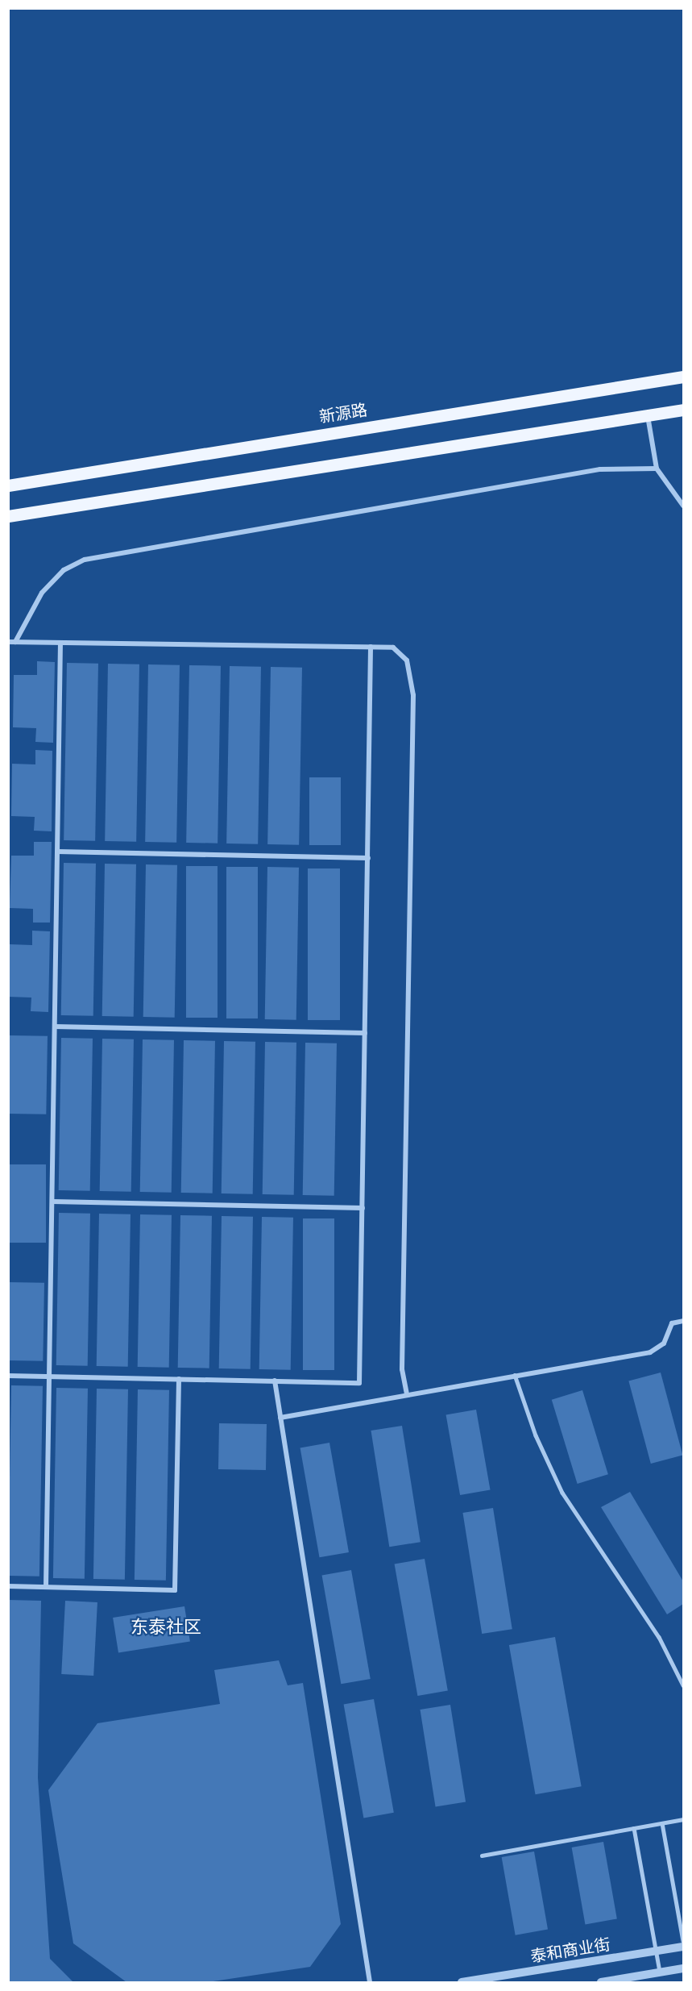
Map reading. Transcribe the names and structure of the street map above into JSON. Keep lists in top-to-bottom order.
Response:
{
  "streets": {
    "main road": ["新源路"],
    "street": ["泰和商业街"]
  },
  "districts": ["东泰社区"]
}
